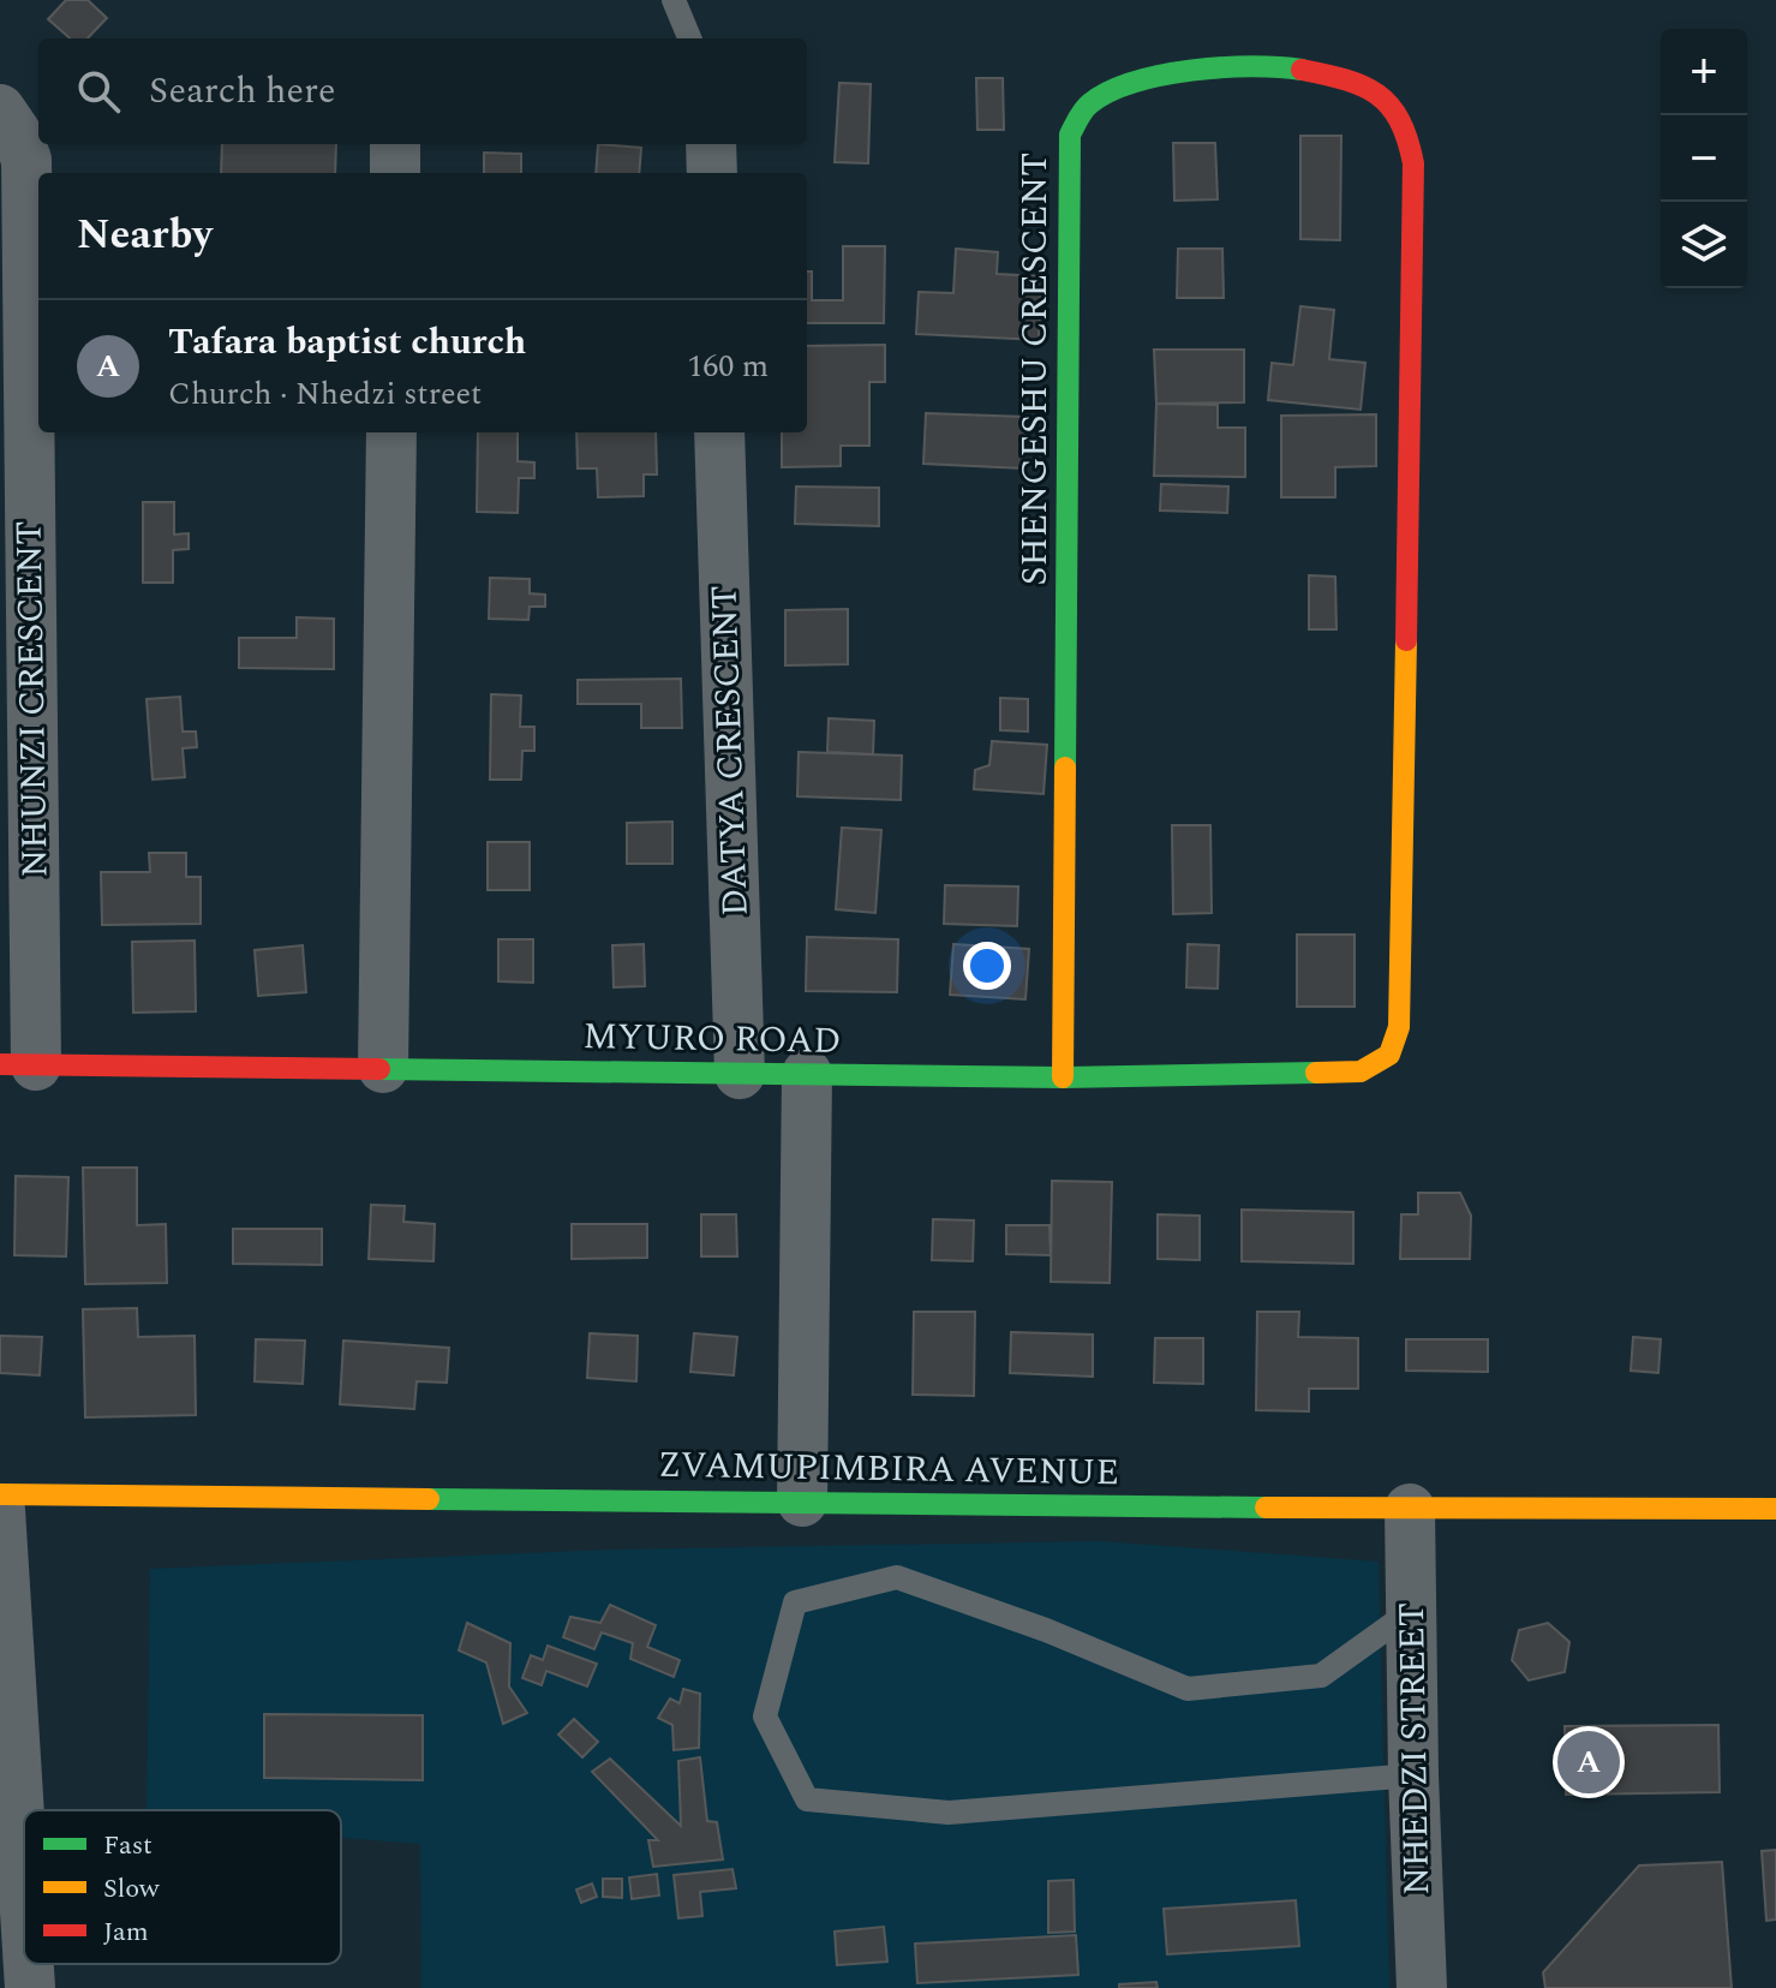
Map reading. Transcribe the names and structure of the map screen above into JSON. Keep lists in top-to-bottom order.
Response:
{
  "streets": {
    "street": [
      "SHENGESHU CRESCENT",
      "NHUNZI CRESCENT",
      "DATYA CRESCENT",
      "MYURO ROAD",
      "ZVAMUPIMBIRA AVENUE",
      "NHEDZI STREET"
    ]
  },
  "crossings": [
    ["SHENGESHU CRESCENT", "MYURO ROAD"],
    ["NHUNZI CRESCENT", "MYURO ROAD"],
    ["DATYA CRESCENT", "MYURO ROAD"],
    ["ZVAMUPIMBIRA AVENUE", "NHEDZI STREET"]
  ],
  "legend": ["Fast", "Slow", "Jam"],
  "page": {
    "map_buttons": ["+", "−"],
    "search": "Search here",
    "heading": "Nearby",
    "list": [
      {
        "mark": "A",
        "name": "Tafara baptist church",
        "note": "Church · Nhedzi street",
        "value": "160 m"
      }
    ],
    "pins": "A"
  }
}
